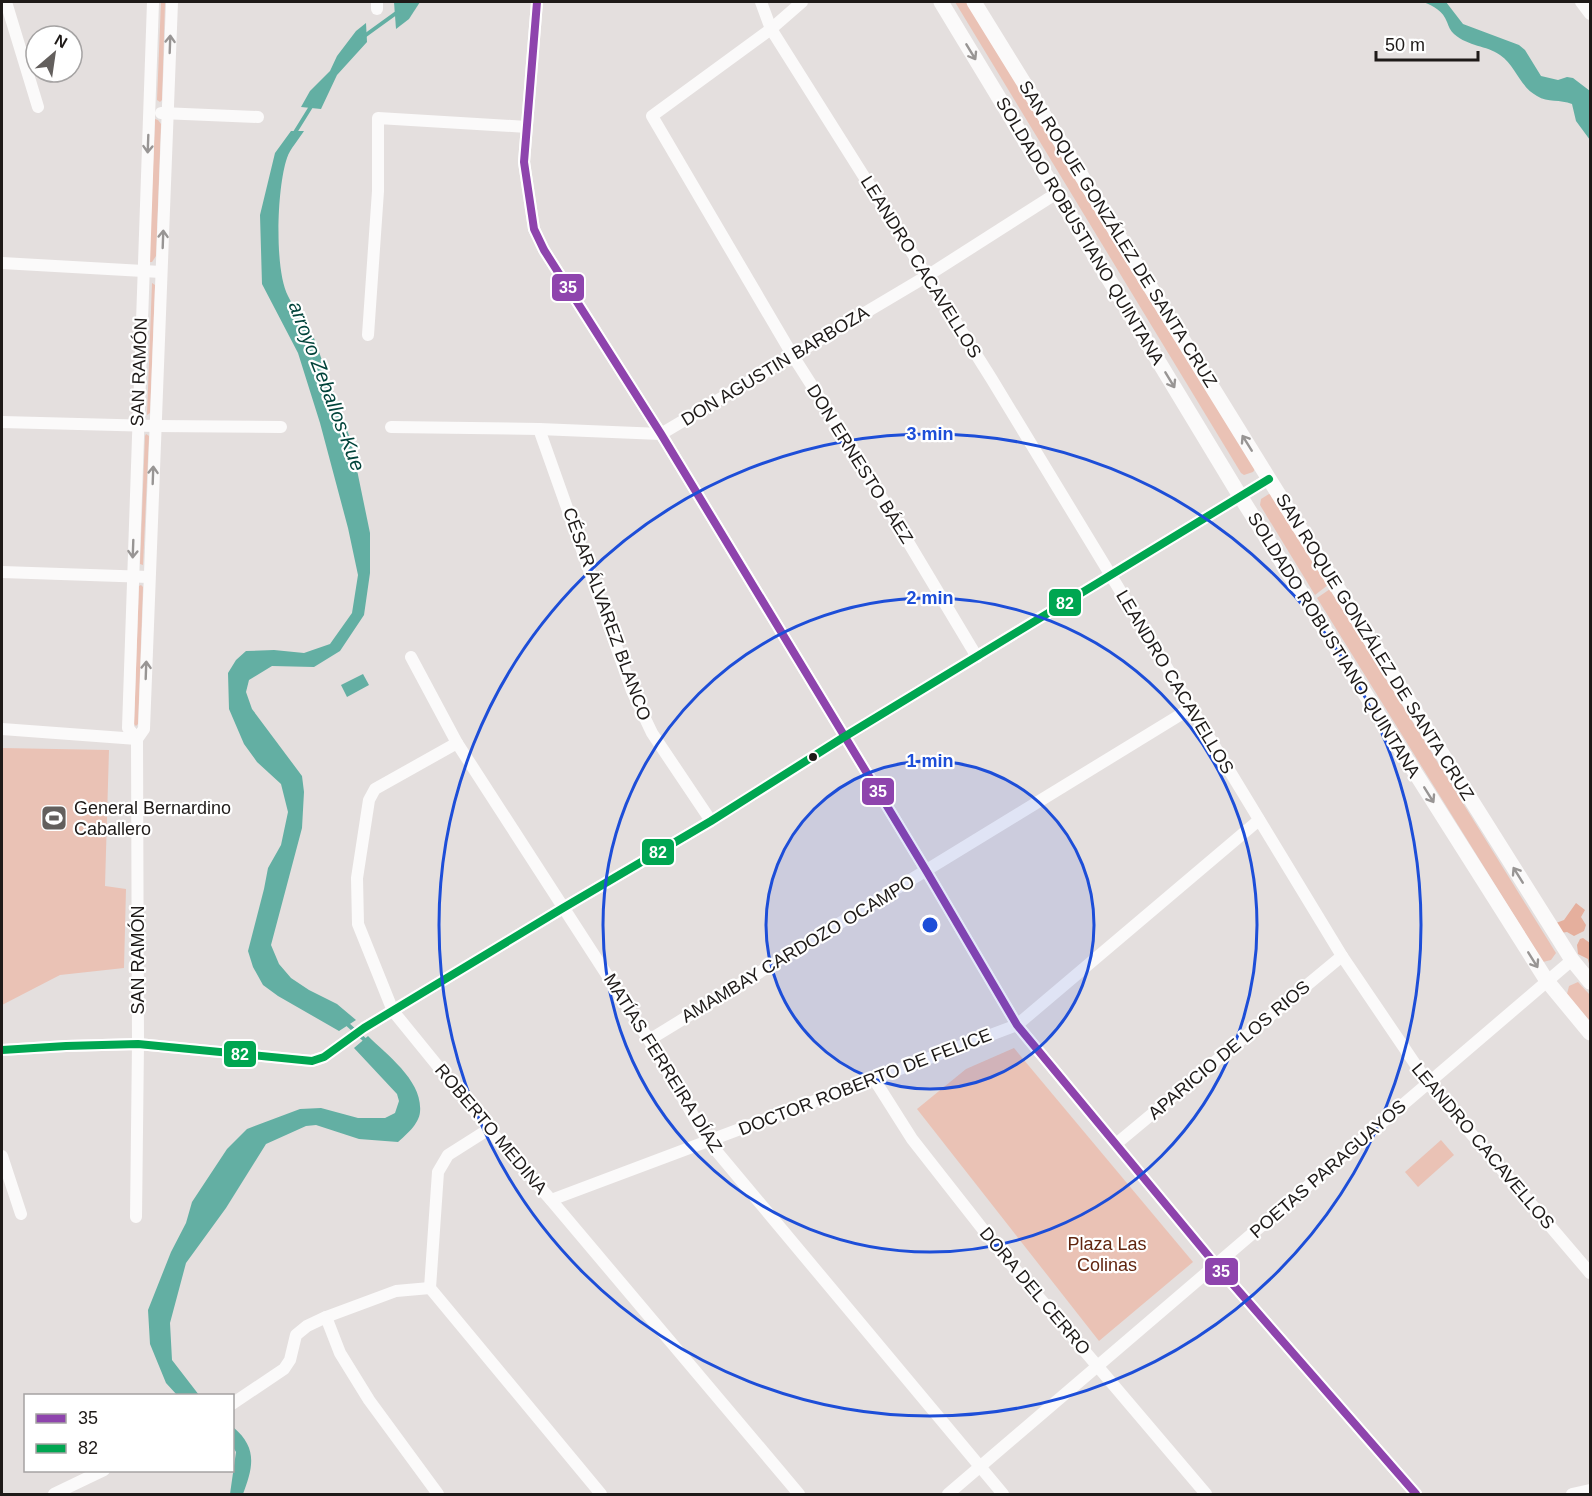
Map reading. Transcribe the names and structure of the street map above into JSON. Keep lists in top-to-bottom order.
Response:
{
  "streets": {
    "street": [
      "SOLDADO ROBUSTIANO QUINTANA",
      "SAN ROQUE GONZÁLEZ DE SANTA CRUZ",
      "LEANDRO CACAVELLOS",
      "DON AGUSTIN BARBOZA",
      "SAN RAMÓN",
      "DON ERNESTO BÁEZ",
      "CÉSAR ÁLVAREZ BLANCO",
      "AMAMBAY CARDOZO OCAMPO",
      "APARICIO DE LOS RIOS",
      "MATÍAS FERREIRA DÍAZ",
      "DOCTOR ROBERTO DE FELICE",
      "ROBERTO MEDINA",
      "POETAS PARAGUAYOS",
      "DORA DEL CERRO"
    ]
  },
  "crossings": [
    ["SOLDADO ROBUSTIANO QUINTANA", "DON AGUSTIN BARBOZA"],
    ["SOLDADO ROBUSTIANO QUINTANA", "POETAS PARAGUAYOS"],
    ["SAN ROQUE GONZÁLEZ DE SANTA CRUZ", "POETAS PARAGUAYOS"],
    ["LEANDRO CACAVELLOS", "DON AGUSTIN BARBOZA"],
    ["LEANDRO CACAVELLOS", "DON ERNESTO BÁEZ"],
    ["LEANDRO CACAVELLOS", "AMAMBAY CARDOZO OCAMPO"],
    ["LEANDRO CACAVELLOS", "APARICIO DE LOS RIOS"],
    ["LEANDRO CACAVELLOS", "DOCTOR ROBERTO DE FELICE"],
    ["LEANDRO CACAVELLOS", "POETAS PARAGUAYOS"],
    ["DON AGUSTIN BARBOZA", "DON ERNESTO BÁEZ"],
    ["DON AGUSTIN BARBOZA", "CÉSAR ÁLVAREZ BLANCO"],
    ["AMAMBAY CARDOZO OCAMPO", "MATÍAS FERREIRA DÍAZ"],
    ["MATÍAS FERREIRA DÍAZ", "DOCTOR ROBERTO DE FELICE"],
    ["MATÍAS FERREIRA DÍAZ", "ROBERTO MEDINA"],
    ["MATÍAS FERREIRA DÍAZ", "POETAS PARAGUAYOS"],
    ["DOCTOR ROBERTO DE FELICE", "ROBERTO MEDINA"],
    ["DOCTOR ROBERTO DE FELICE", "DORA DEL CERRO"],
    ["POETAS PARAGUAYOS", "DORA DEL CERRO"]
  ],
  "one_way": ["SOLDADO ROBUSTIANO QUINTANA", "SAN ROQUE GONZÁLEZ DE SANTA CRUZ"],
  "water": ["arroyo Zeballos-Kue"],
  "parks": ["Plaza Las Colinas"],
  "places": {
    "sports": ["General Bernardino Caballero"]
  },
  "lines": ["transit line 35", "transit line 82"],
  "legend": ["35", "82"],
  "scale_bar": "50 m",
  "north": "top right",
  "rings": ["3 min", "2 min", "1 min"]
}
